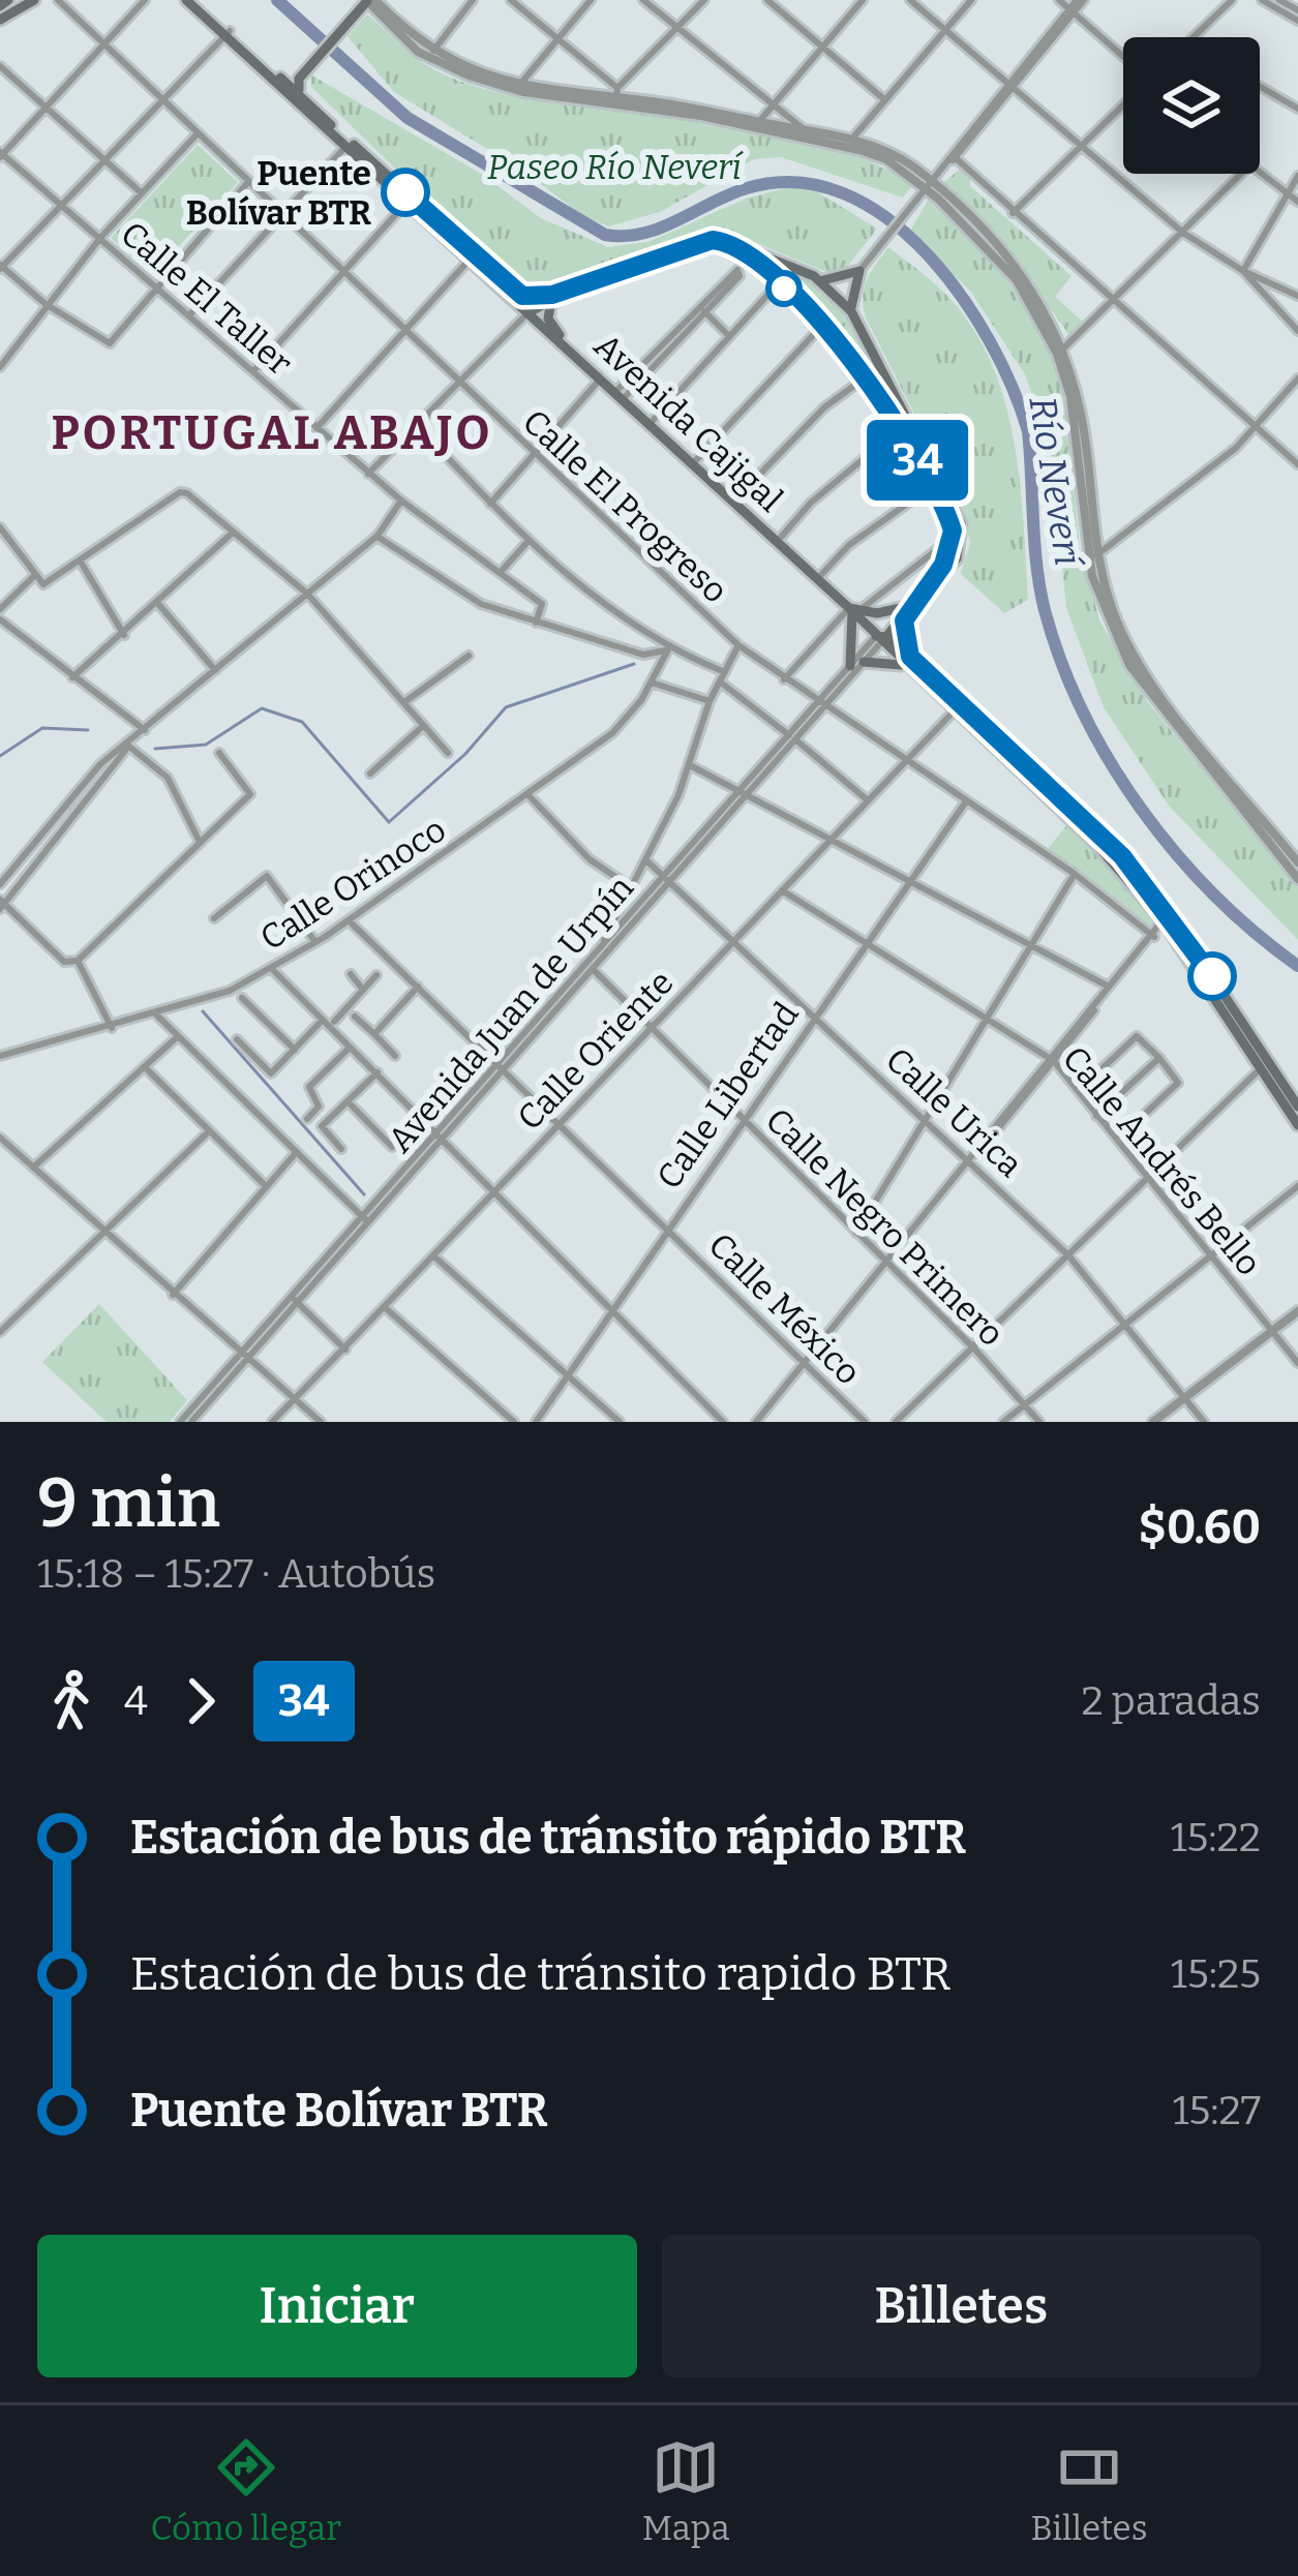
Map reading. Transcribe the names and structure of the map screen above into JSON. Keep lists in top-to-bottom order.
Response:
{
  "streets": {
    "main road": ["Avenida Cajigal"],
    "street": [
      "Calle El Taller",
      "Calle El Progreso",
      "Calle Orinoco",
      "Avenida Juan de Urpín",
      "Calle Oriente",
      "Calle Libertad",
      "Calle Urica",
      "Calle Andrés Bello",
      "Calle Negro Primero",
      "Calle México"
    ]
  },
  "crossings": [
    ["Avenida Cajigal", "Avenida Juan de Urpín"],
    ["Calle El Progreso", "Avenida Juan de Urpín"],
    ["Calle El Progreso", "Calle Oriente"],
    ["Calle El Progreso", "Calle Libertad"],
    ["Calle Orinoco", "Calle México"],
    ["Avenida Juan de Urpín", "Calle Urica"],
    ["Avenida Juan de Urpín", "Calle Negro Primero"],
    ["Avenida Juan de Urpín", "Calle México"],
    ["Calle Oriente", "Calle Urica"],
    ["Calle Oriente", "Calle Andrés Bello"],
    ["Calle Oriente", "Calle Negro Primero"],
    ["Calle Oriente", "Calle México"],
    ["Calle Libertad", "Calle Urica"],
    ["Calle Libertad", "Calle Andrés Bello"],
    ["Calle Libertad", "Calle Negro Primero"],
    ["Calle Libertad", "Calle México"]
  ],
  "districts": ["PORTUGAL ABAJO"],
  "water": ["Río Neverí"],
  "parks": ["Paseo Río Neverí"],
  "places": ["Puente Bolívar BTR"],
  "lines": ["bus line 34"],
  "page": {
    "on_map": "34",
    "heading": ["9 min", "15:18 – 15:27 · Autobús", "$0.60"],
    "legs": ["4", "34", "2 paradas"],
    "list": [
      {
        "name": "Estación de bus de tránsito rápido BTR",
        "value": "15:22"
      },
      {
        "name": "Estación de bus de tránsito rapido BTR",
        "value": "15:25"
      },
      {
        "name": "Puente Bolívar BTR",
        "value": "15:27"
      }
    ],
    "buttons": ["Iniciar", "Billetes"],
    "tabs": ["Cómo llegar", "Mapa", "Billetes"]
  }
}
